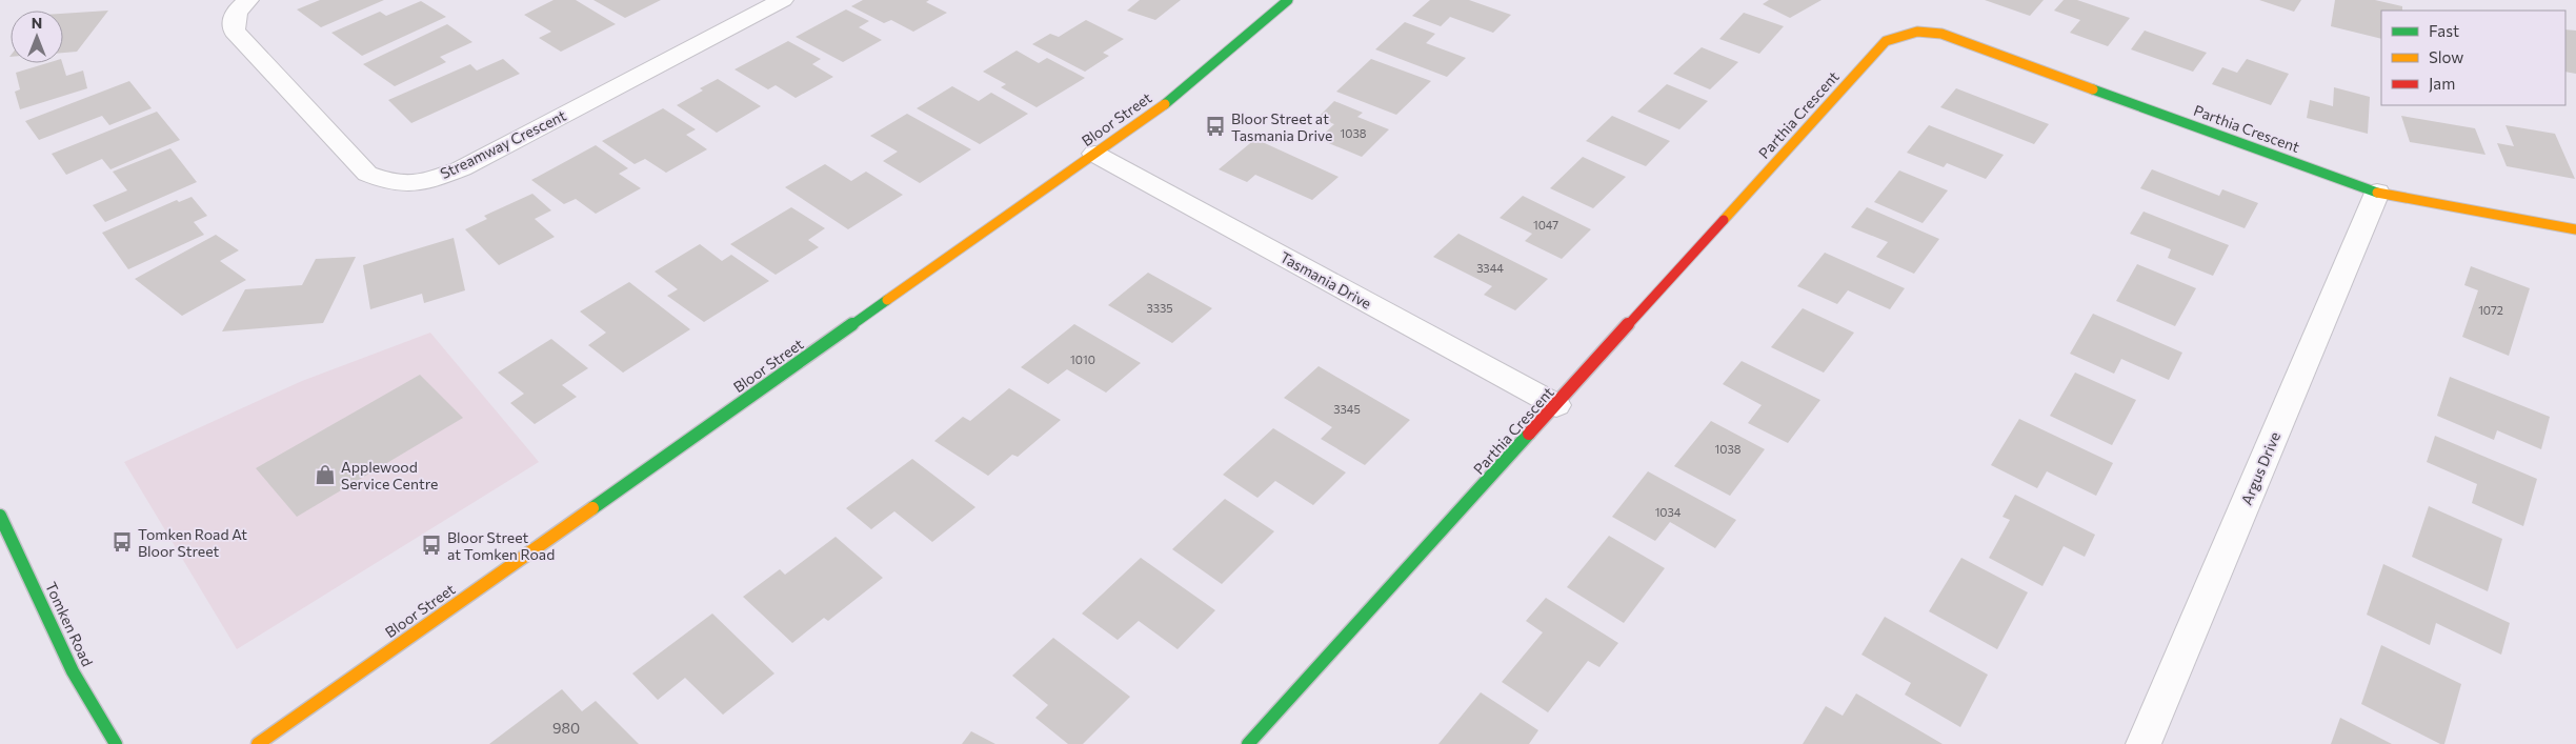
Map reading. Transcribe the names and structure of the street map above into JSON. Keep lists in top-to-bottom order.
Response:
{
  "streets": {
    "street": [
      "Parthia Crescent",
      "Bloor Street",
      "Streamway Crescent",
      "Tasmania Drive",
      "Argus Drive",
      "Tomken Road"
    ]
  },
  "crossings": [
    ["Parthia Crescent", "Tasmania Drive"],
    ["Parthia Crescent", "Argus Drive"],
    ["Bloor Street", "Tasmania Drive"]
  ],
  "places": {
    "bus stop": ["Bloor Street at Tasmania Drive", "Tomken Road At Bloor Street", "Bloor Street at Tomken Road"],
    "shop": ["Applewood Service Centre"]
  },
  "house_numbers": [
    "1038",
    "1047",
    "3344",
    "3335",
    "1072",
    "1010",
    "3345",
    "1038",
    "1034",
    "980"
  ],
  "legend": ["Fast", "Slow", "Jam"],
  "north": "top"
}
